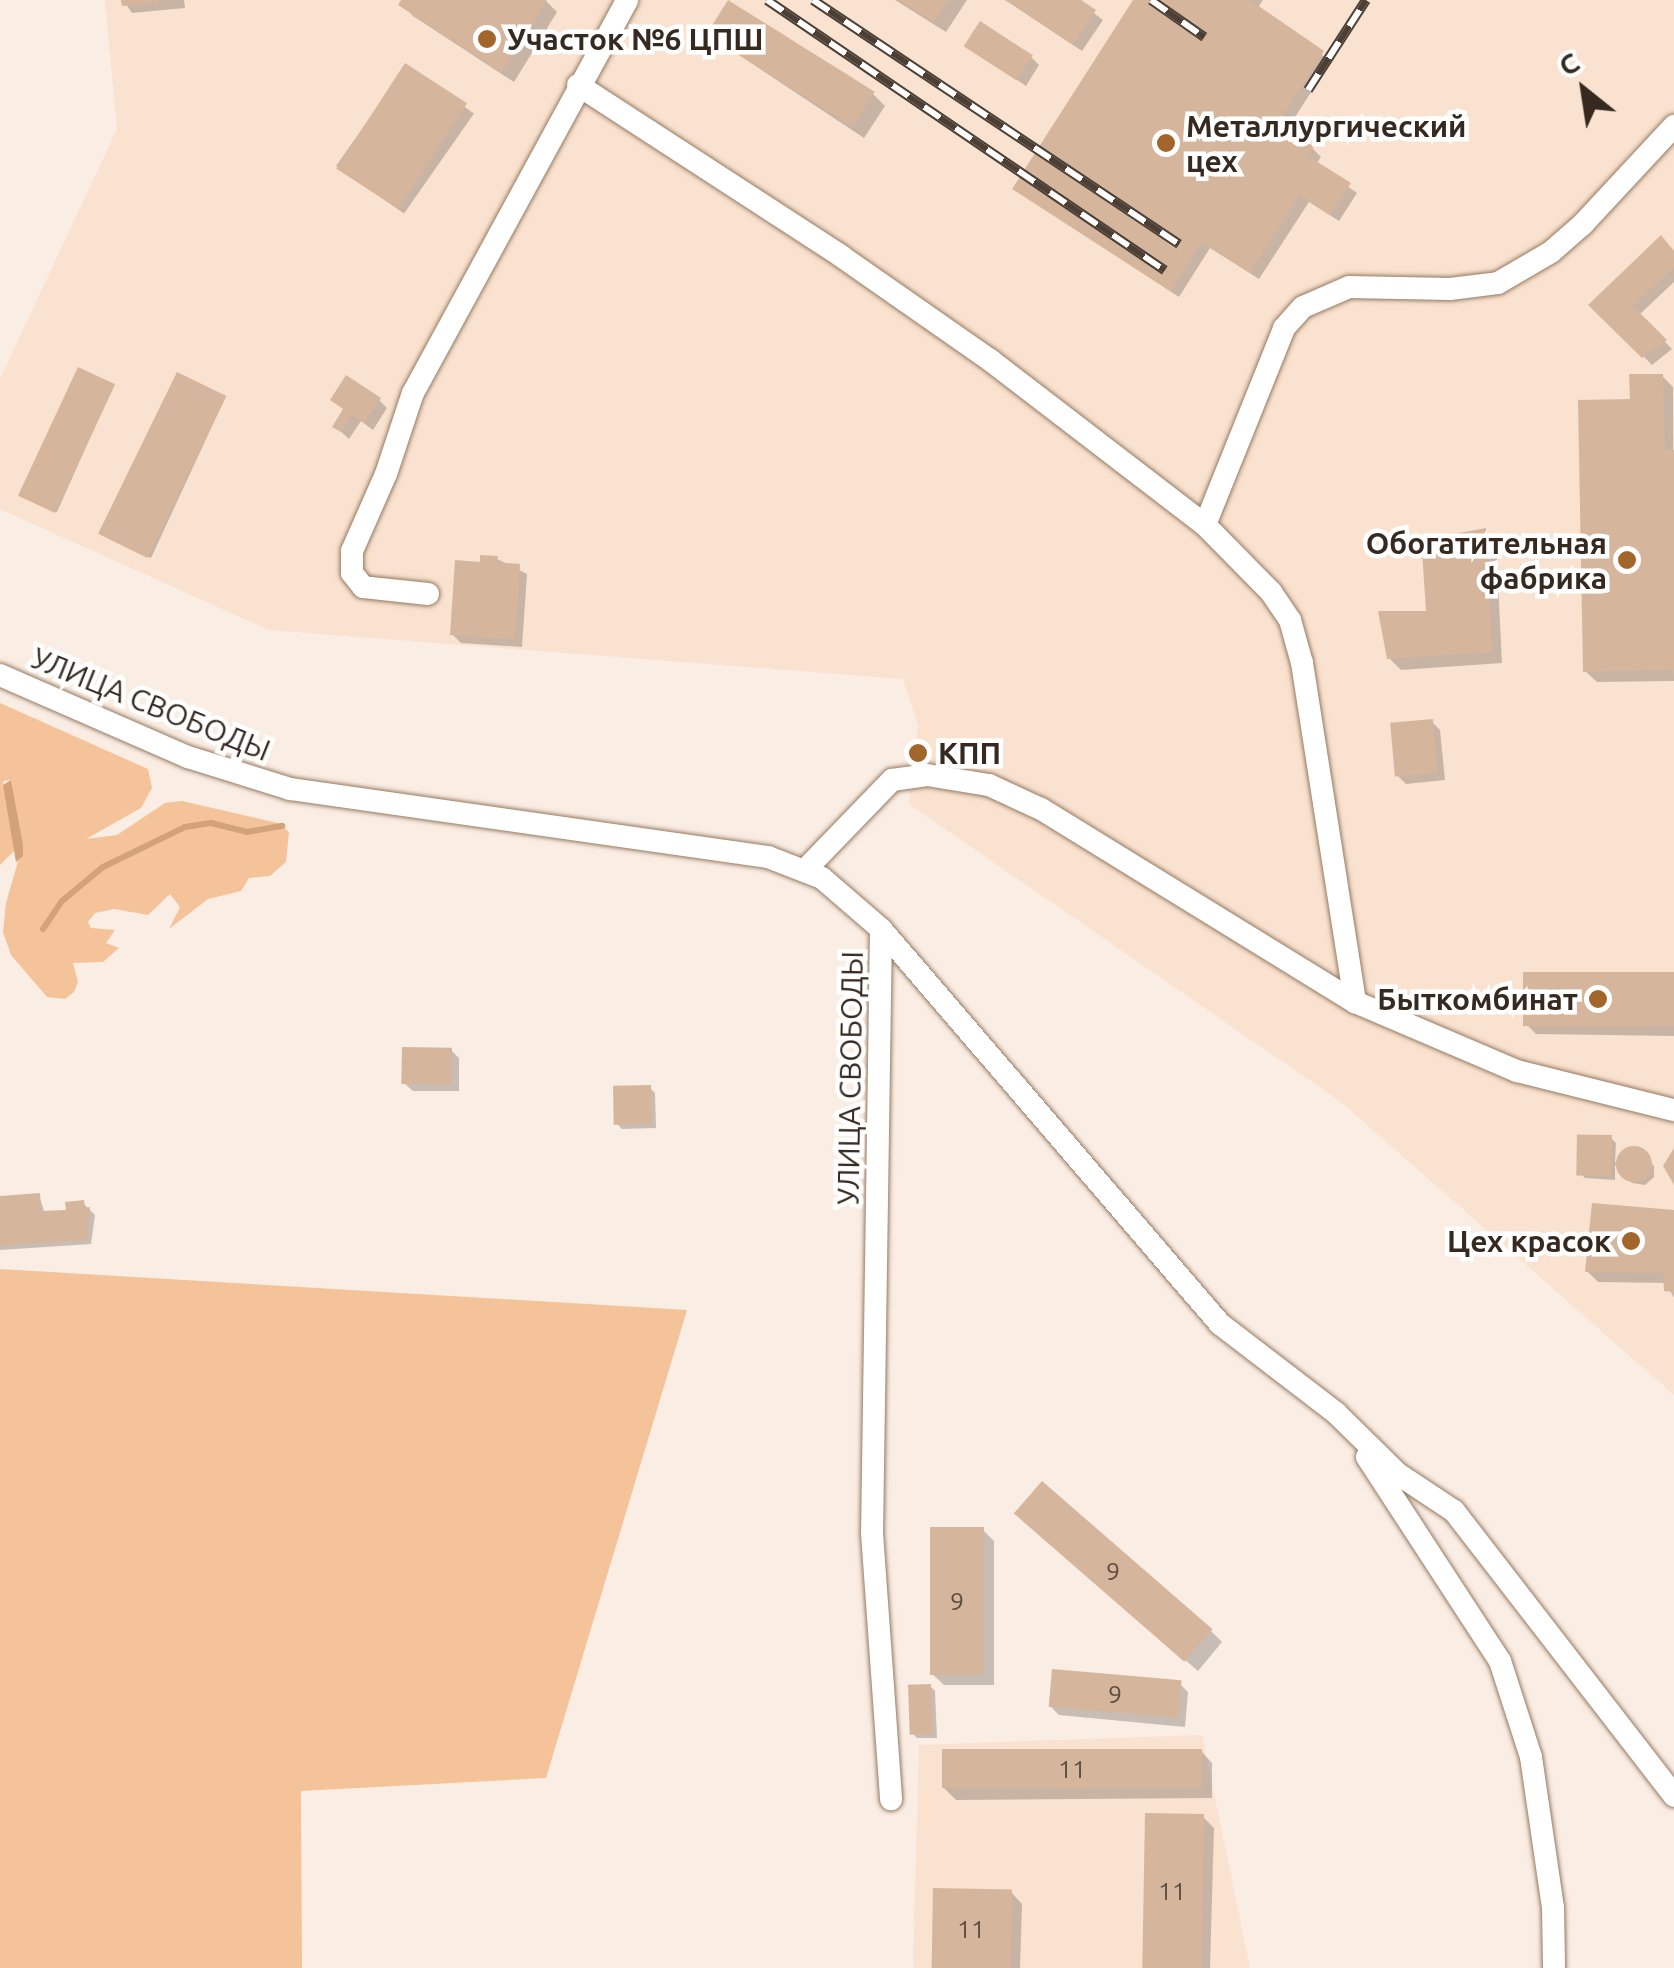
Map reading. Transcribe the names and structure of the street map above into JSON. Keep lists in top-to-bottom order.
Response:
{
  "streets": {
    "street": ["УЛИЦА СВОБОДЫ"]
  },
  "places": [
    "Участок №6 ЦПШ",
    "Металлургический цех",
    "Обогатительная фабрика",
    "КПП",
    "Быткомбинат",
    "Цех красок"
  ],
  "house_numbers": [
    "9",
    "9",
    "9",
    "11",
    "11",
    "11"
  ],
  "north": "top left"
}
